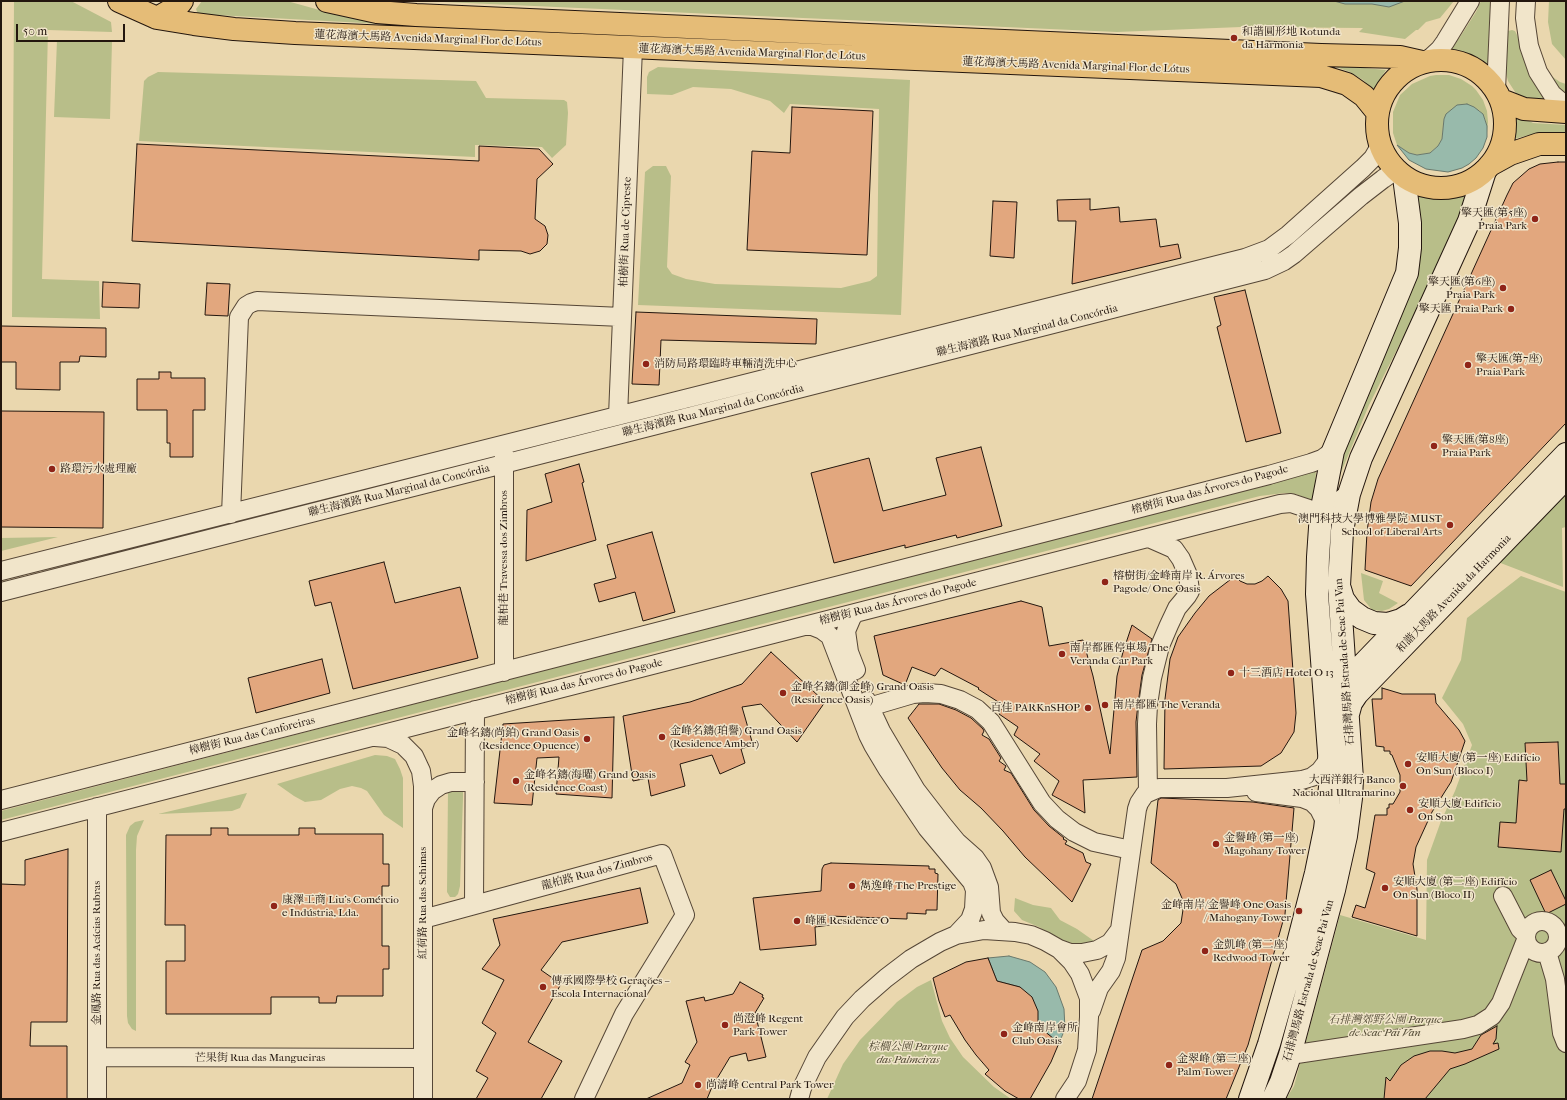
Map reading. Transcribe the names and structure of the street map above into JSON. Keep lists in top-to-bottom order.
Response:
{
  "streets": {
    "main road": ["蓮花海濱大馬路 Avenida Marginal Flor de Lótus", "和諧大馬路 Avenida da Harmonia", "石排灣馬路 Estrada de Seac Pai Van"],
    "street": [
      "柏樹街 Rua de Cipreste",
      "聯生海濱路 Rua Marginal da Concórdia",
      "榕樹街 Rua das Árvores do Pagode",
      "龍柏巷 Travessa dos Zimbros",
      "樟樹街 Rua das Canforeiras",
      "龍柏路 Rua dos Zimbros",
      "紅荷路 Rua das Schimas",
      "金鳳路 Rua das Acácias Rubras",
      "芒果街 Rua das Mangueiras"
    ]
  },
  "crossings": [
    ["蓮花海濱大馬路 Avenida Marginal Flor de Lótus", "柏樹街 Rua de Cipreste"],
    ["蓮花海濱大馬路 Avenida Marginal Flor de Lótus", "聯生海濱路 Rua Marginal da Concórdia"],
    ["蓮花海濱大馬路 Avenida Marginal Flor de Lótus", "石排灣馬路 Estrada de Seac Pai Van"],
    ["柏樹街 Rua de Cipreste", "聯生海濱路 Rua Marginal da Concórdia"],
    ["聯生海濱路 Rua Marginal da Concórdia", "龍柏巷 Travessa dos Zimbros"],
    ["聯生海濱路 Rua Marginal da Concórdia", "石排灣馬路 Estrada de Seac Pai Van"],
    ["榕樹街 Rua das Árvores do Pagode", "龍柏巷 Travessa dos Zimbros"],
    ["榕樹街 Rua das Árvores do Pagode", "石排灣馬路 Estrada de Seac Pai Van"],
    ["榕樹街 Rua das Árvores do Pagode", "樟樹街 Rua das Canforeiras"],
    ["龍柏巷 Travessa dos Zimbros", "樟樹街 Rua das Canforeiras"],
    ["和諧大馬路 Avenida da Harmonia", "石排灣馬路 Estrada de Seac Pai Van"],
    ["龍柏路 Rua dos Zimbros", "紅荷路 Rua das Schimas"],
    ["紅荷路 Rua das Schimas", "芒果街 Rua das Mangueiras"],
    ["金鳳路 Rua das Acácias Rubras", "芒果街 Rua das Mangueiras"]
  ],
  "parks": ["石排灣郊野公園 Parque de Seac Pai Van", "棕櫚公園 Parque das Palmeiras"],
  "places": [
    "和諧圓形地 Rotunda da Harmonia",
    "擎天匯(第5座) Praia Park",
    "擎天匯(第6座) Praia Park",
    "擎天匯 Praia Park",
    "消防局路環臨時車輛清洗中心",
    "擎天匯(第7座) Praia Park",
    "擎天匯(第8座) Praia Park",
    "路環污水處理廠",
    "澳門科技大學博雅學院 MUST School of Liberal Arts",
    "榕樹街/金峰南岸 R. Árvores Pagode/ One Oasis",
    "南岸都匯停車場 The Veranda Car Park",
    "十三酒店 Hotel O 13",
    "金峰名鑄(御金峰) Grand Oasis (Residence Oasis)",
    "南岸都匯 The Veranda",
    "百佳 PARKnSHOP",
    "金峰名鑄(珀譽) Grand Oasis (Residence Amber)",
    "金峰名鑄(尚鉑) Grand Oasis (Residence Opuence)",
    "安順大廈 (第一座) Edifício On Sun (Bloco I)",
    "金峰名鑄(海曜) Grand Oasis (Residence Coast)",
    "大西洋銀行 Banco Nacional Ultramarino",
    "安順大廈 Edifício On Son",
    "金譽峰 (第一座) Magohany Tower",
    "雋逸峰 The Prestige",
    "安順大廈 (第二座) Edifício On Sun (Bloco II)",
    "康澤工商 Liu's Comércio e Indústria, Lda.",
    "金峰南岸/金譽峰 One Oasis / Mahogany Tower",
    "峰匯 Residence O",
    "金凱峰 (第二座) Redwood Tower",
    "傳承國際學校 Gerações – Escola Internacional",
    "尚澄峰 Regent Park Tower",
    "金峰南岸會所 Club Oasis",
    "金翠峰 (第三座) Palm Tower",
    "尚濤峰 Central Park Tower"
  ],
  "scale_bar": "50 m"
}
